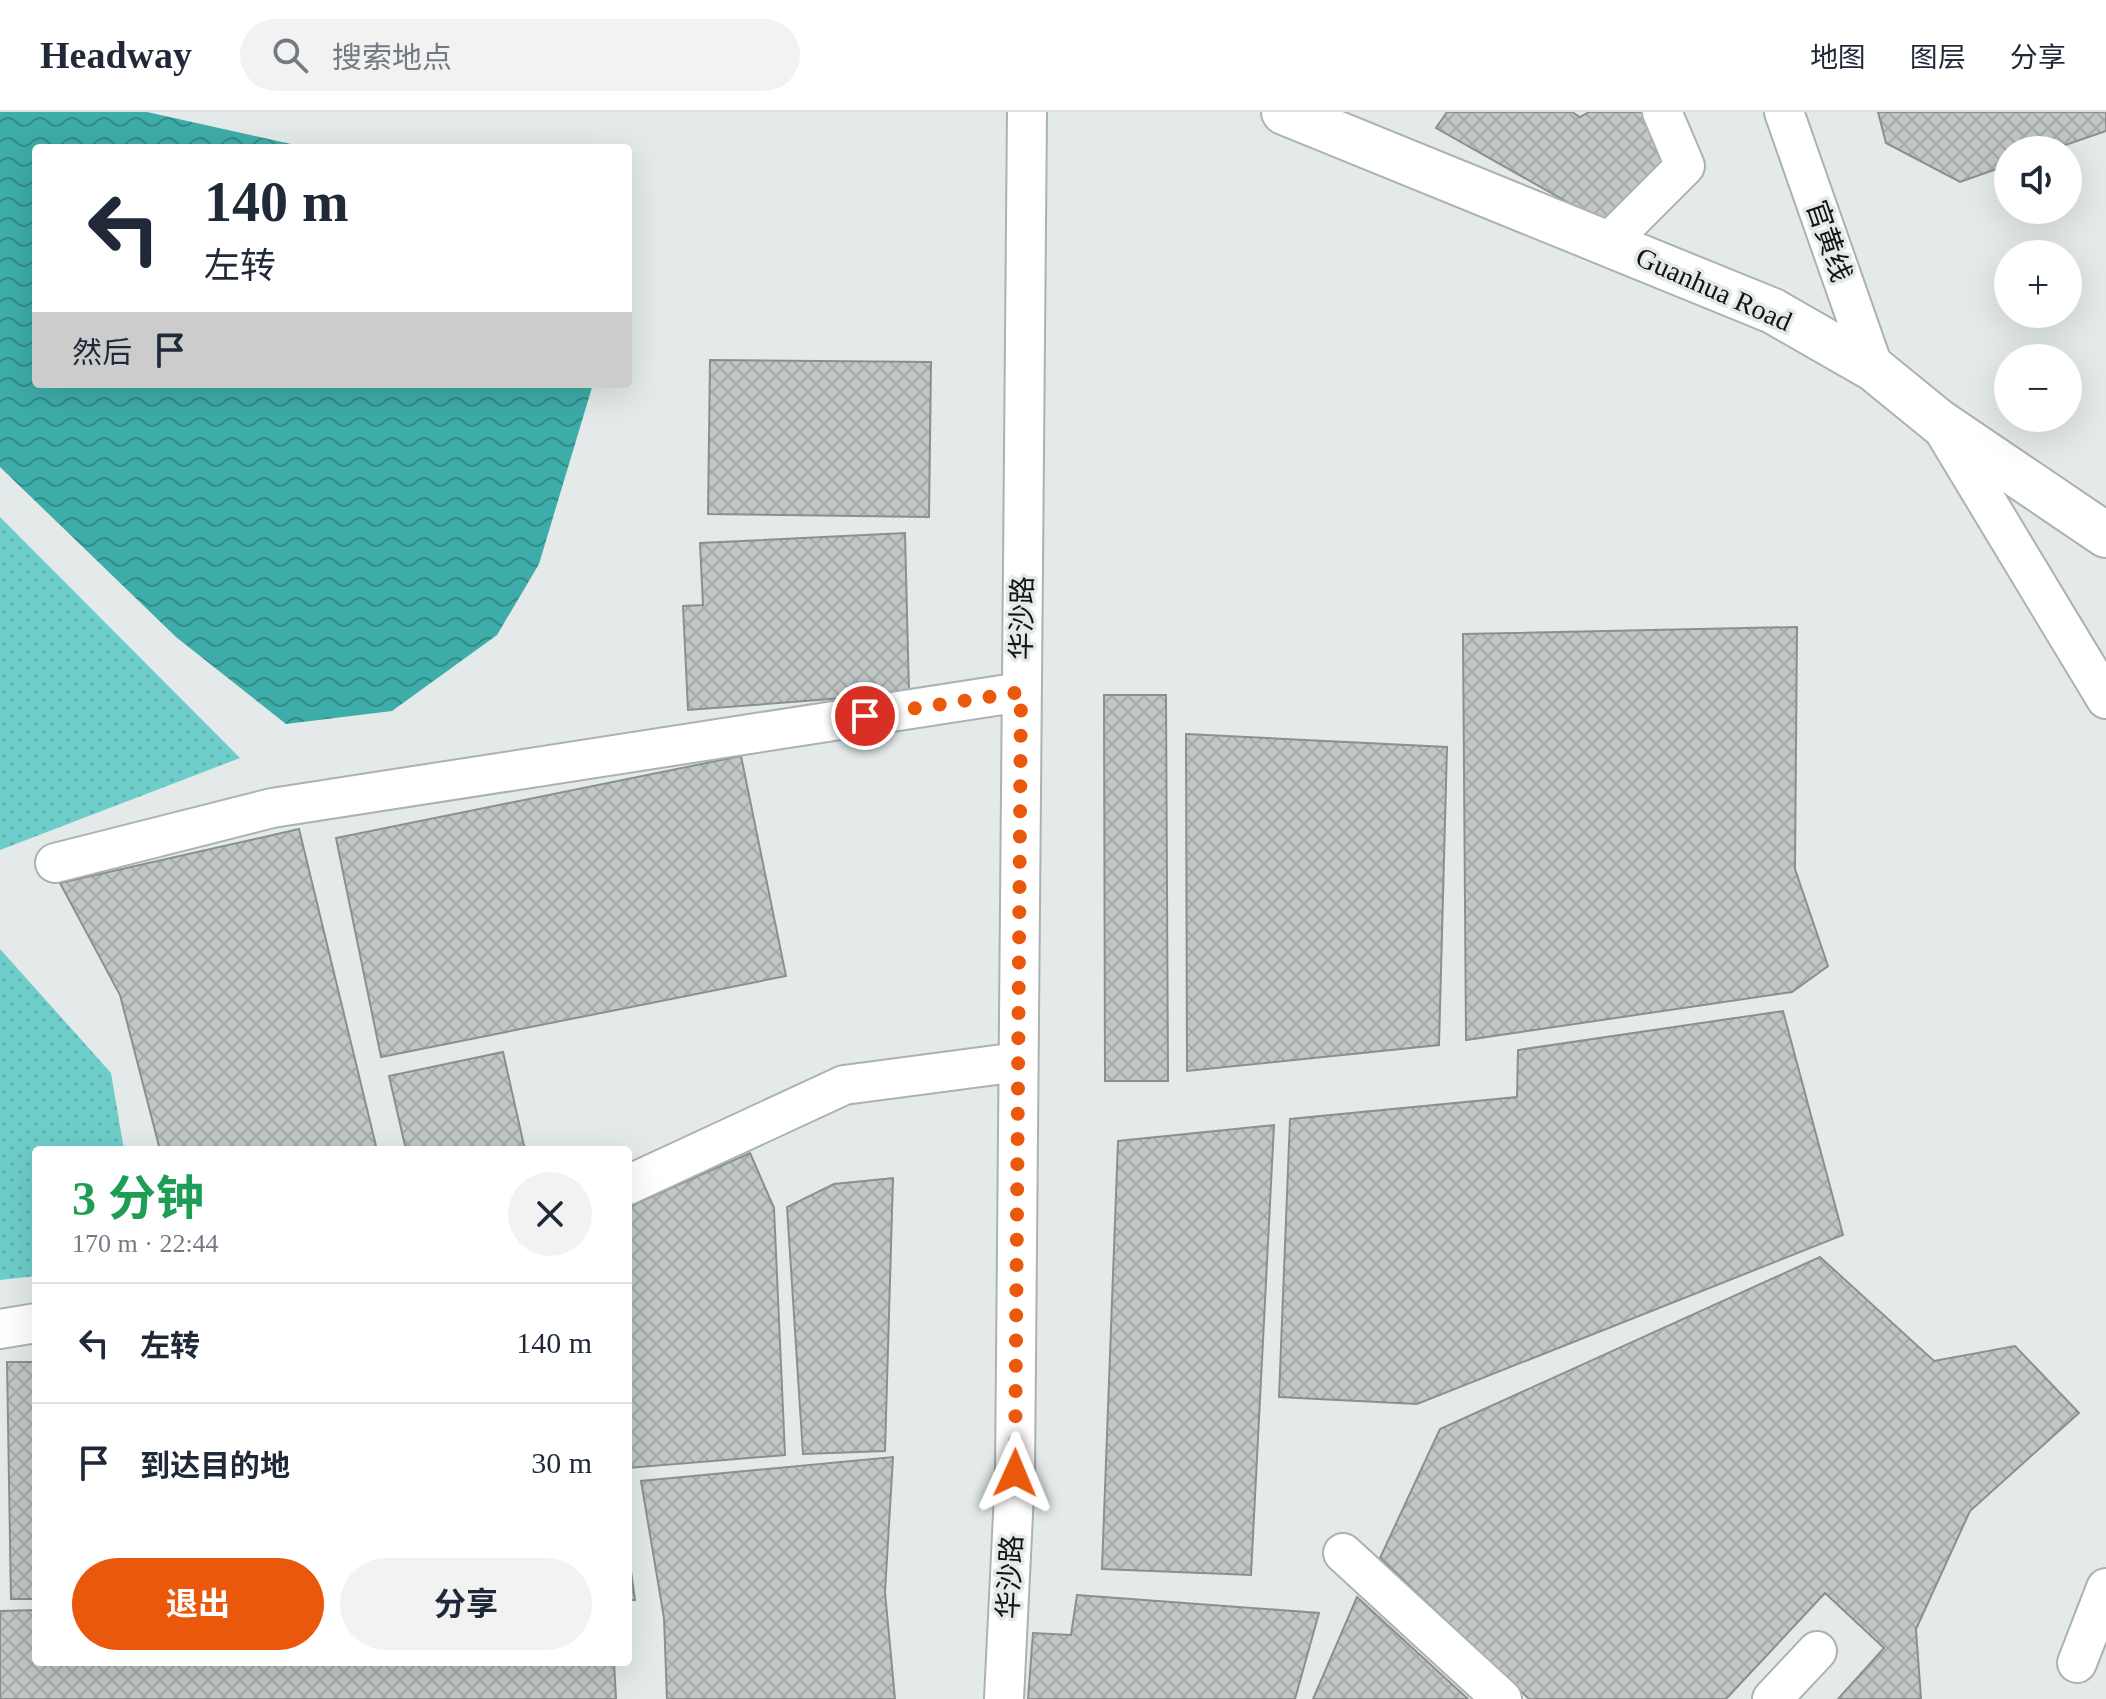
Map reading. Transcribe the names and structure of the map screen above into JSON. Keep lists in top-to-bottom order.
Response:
{
  "streets": {
    "main road": ["Guanhua Road"],
    "street": ["官黄线", "华沙路"]
  },
  "crossings": [
    ["官黄线", "Guanhua Road"]
  ],
  "page": {
    "header": "Headway",
    "search": "搜索地点",
    "nav": ["地图", "图层", "分享"],
    "map_buttons": ["+", "−"],
    "turn": ["140 m", "左转"],
    "then": "然后",
    "heading": ["3 分钟", "170 m · 22:44"],
    "list": [
      {
        "name": "左转",
        "value": "140 m"
      },
      {
        "name": "到达目的地",
        "value": "30 m"
      }
    ],
    "buttons": ["退出", "分享"]
  }
}
